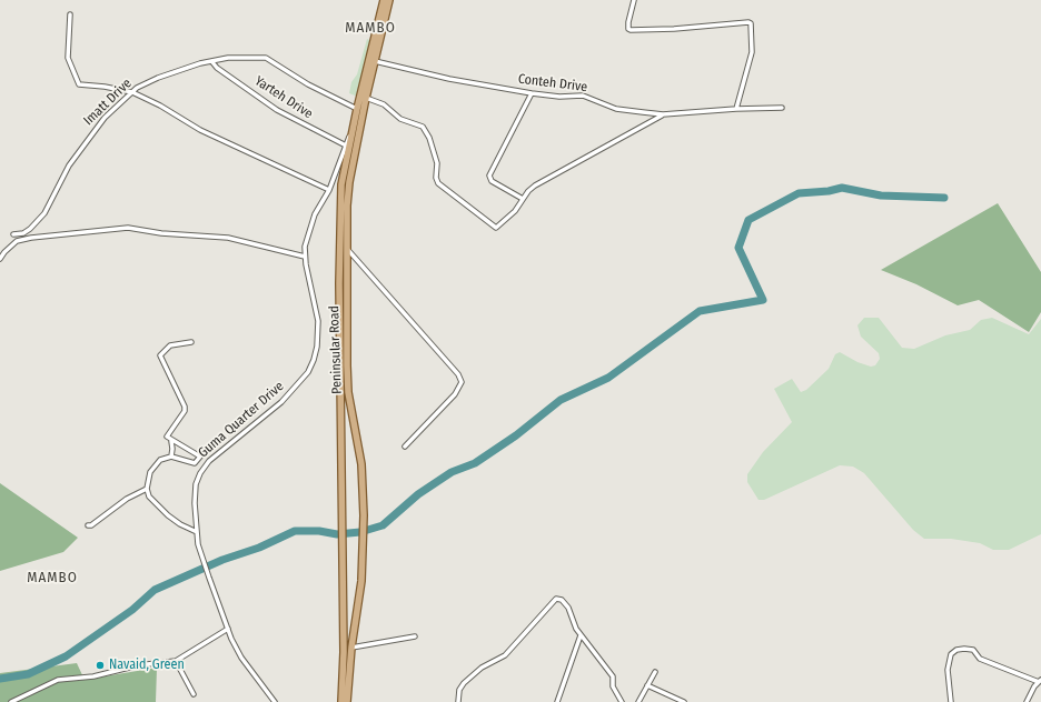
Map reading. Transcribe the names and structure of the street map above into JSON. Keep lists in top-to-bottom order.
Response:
{
  "streets": {
    "main road": ["Peninsular Road"],
    "street": [
      "Conteh Drive",
      "Yarteh Drive",
      "Imatt Drive",
      "Guma Quarter Drive"
    ]
  },
  "crossings": [
    ["Conteh Drive", "Peninsular Road"],
    ["Yarteh Drive", "Imatt Drive"],
    ["Yarteh Drive", "Guma Quarter Drive"],
    ["Imatt Drive", "Peninsular Road"],
    ["Peninsular Road", "Guma Quarter Drive"]
  ],
  "districts": ["MAMBO", "MAMBO"],
  "places": ["Navaid, Green"]
}
